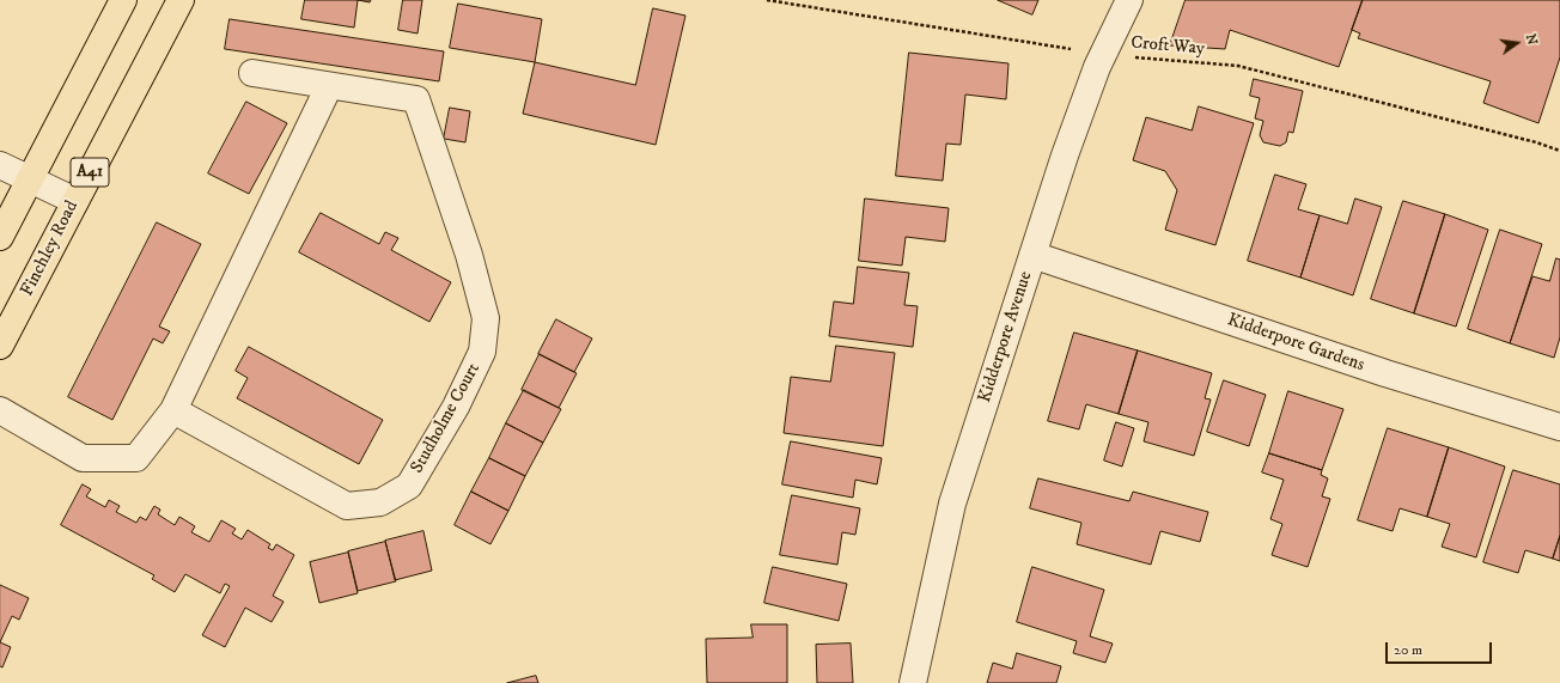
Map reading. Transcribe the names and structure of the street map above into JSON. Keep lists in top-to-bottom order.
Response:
{
  "streets": {
    "highway": ["A41", "Finchley Road"],
    "street": ["Kidderpore Avenue", "Kidderpore Gardens", "Studholme Court"],
    "path": ["Croft Way"]
  },
  "crossings": [
    ["Croft Way", "Kidderpore Avenue"],
    ["Kidderpore Avenue", "Kidderpore Gardens"]
  ],
  "scale_bar": "20 m",
  "north": "right"
}
